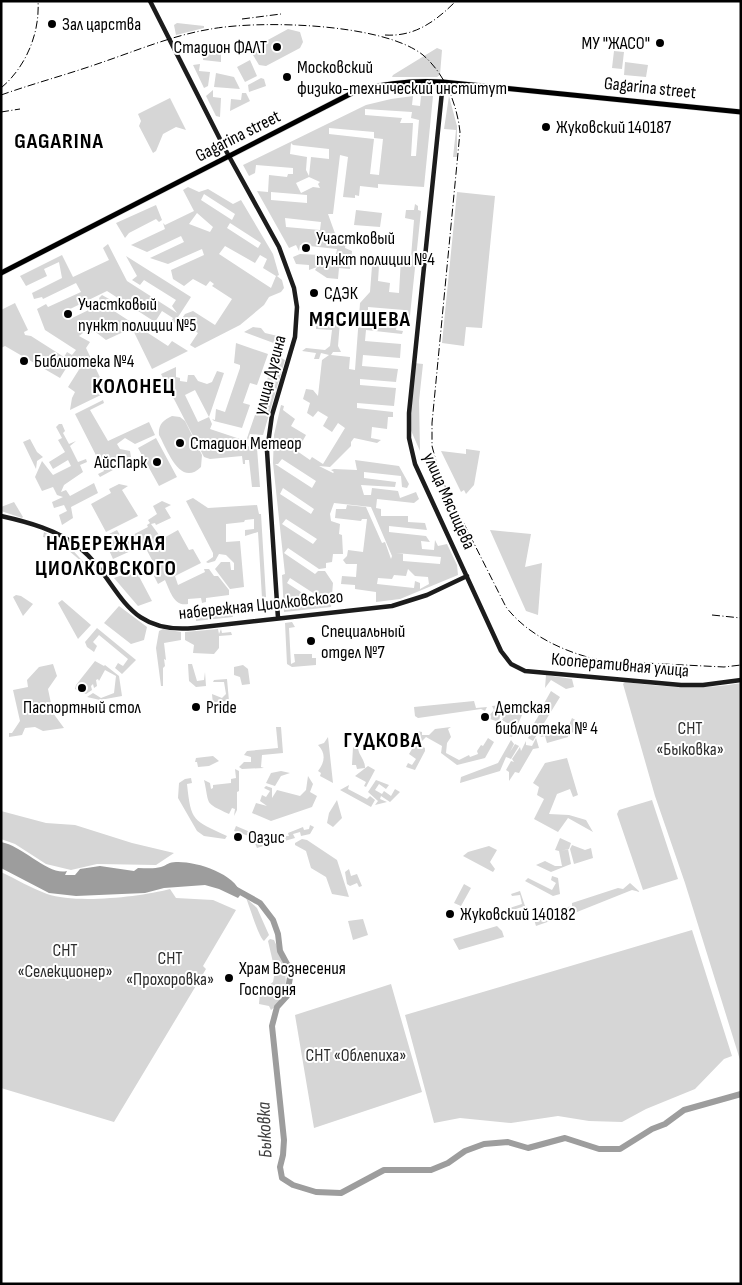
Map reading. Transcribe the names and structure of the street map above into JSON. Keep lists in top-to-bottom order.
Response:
{
  "streets": {
    "main road": [
      "Gagarina street",
      "улица Дугина",
      "улица Мясищева",
      "набережная Циолковского",
      "Кооперативная улица"
    ]
  },
  "crossings": [
    ["Gagarina street", "улица Дугина"],
    ["Gagarina street", "улица Мясищева"],
    ["улица Дугина", "набережная Циолковского"],
    ["улица Мясищева", "набережная Циолковского"],
    ["улица Мясищева", "Кооперативная улица"]
  ],
  "districts": [
    "GAGARINA",
    "МЯСИЩЕВА",
    "КОЛОНЕЦ",
    "НАБЕРЕЖНАЯ ЦИОЛКОВСКОГО",
    "ГУДКОВА"
  ],
  "water": ["Быковка"],
  "parks": [
    "СНТ «Быковка»",
    "СНТ «Селекционер»",
    "СНТ «Прохоровка»",
    "СНТ «Облепиха»"
  ],
  "places": [
    "Зал царства",
    "МУ \"ЖАСО\"",
    "Стадион ФАЛТ",
    "Московский физико-технический институт",
    "Жуковский 140187",
    "Участковый пункт полиции №4",
    "СДЭК",
    "Участковый пункт полиции №5",
    "Библиотека №4",
    "Стадион Метеор",
    "АйсПарк",
    "Специальный отдел №7",
    "Паспортный стол",
    "Pride",
    "Детская библиотека № 4",
    "Оазис",
    "Жуковский 140182",
    "Храм Вознесения Господня"
  ]
}
